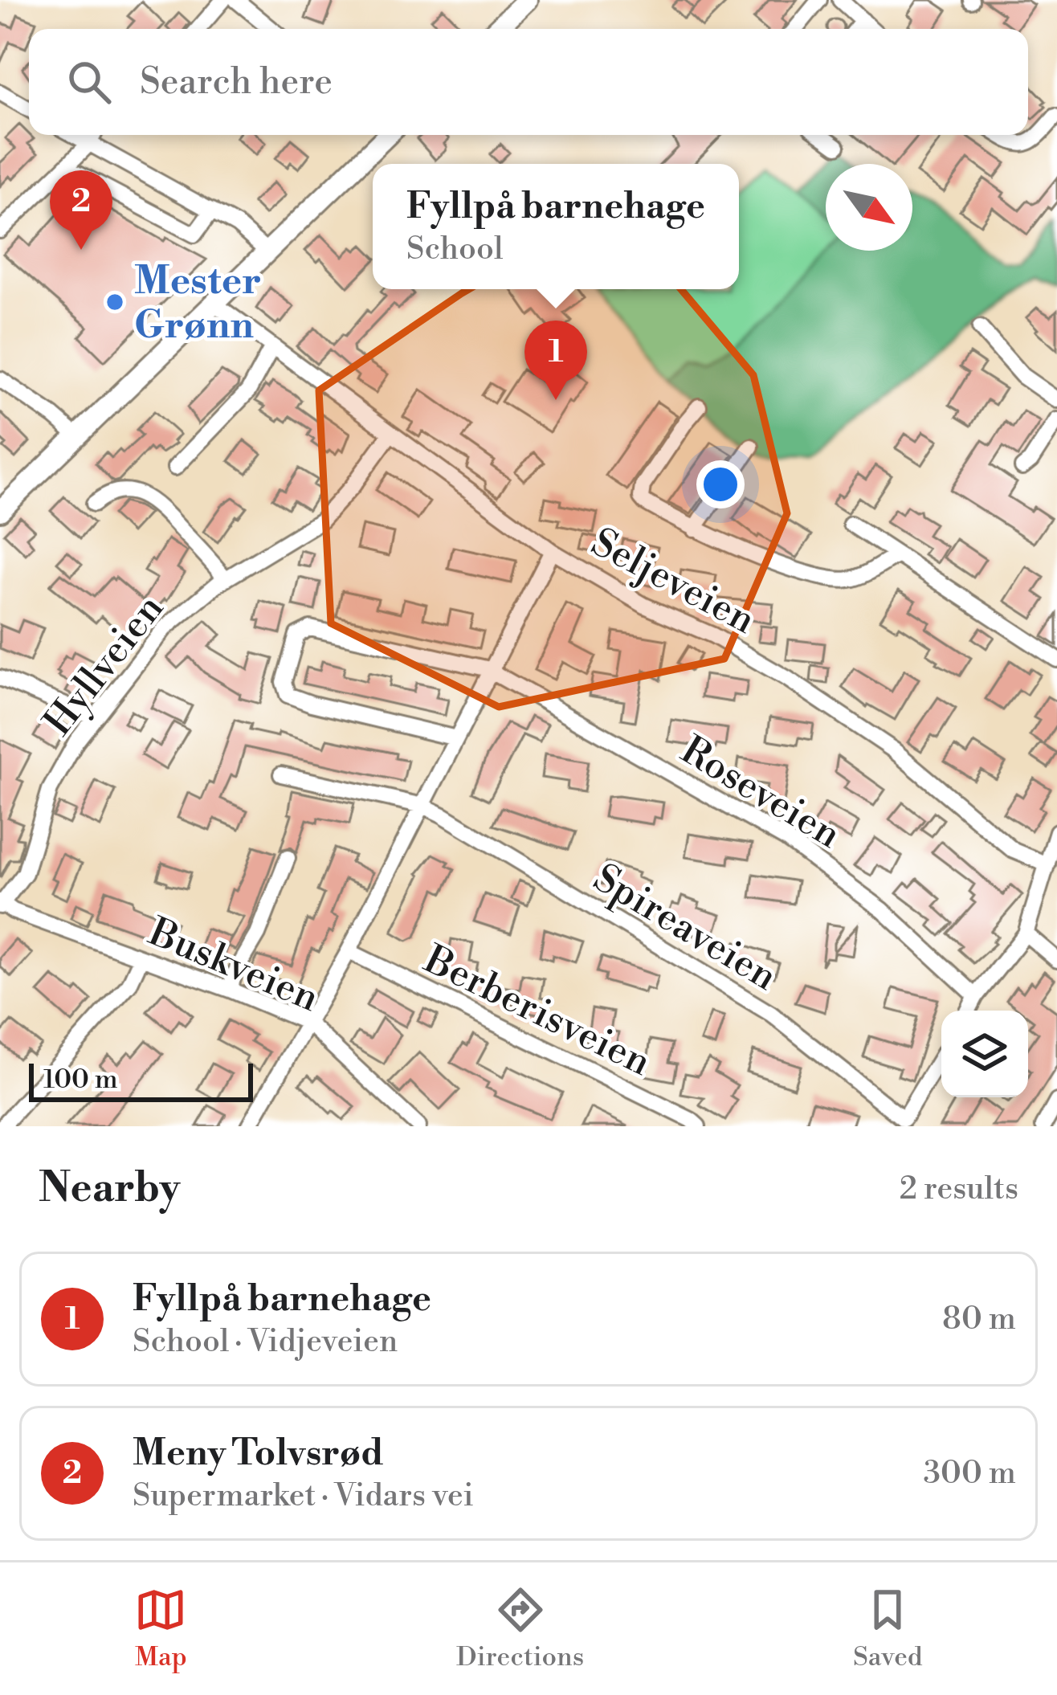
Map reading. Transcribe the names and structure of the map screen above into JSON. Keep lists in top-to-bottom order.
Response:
{
  "streets": {
    "street": [
      "Seljeveien",
      "Hyllveien",
      "Roseveien",
      "Spireaveien",
      "Buskveien",
      "Berberisveien"
    ]
  },
  "crossings": [
    ["Seljeveien", "Hyllveien"],
    ["Hyllveien", "Buskveien"]
  ],
  "places": ["Mester Grønn"],
  "scale_bar": "100 m",
  "north": "bottom right",
  "page": {
    "search": "Search here",
    "popup": ["Fyllpå barnehage", "School"],
    "pins": ["2", "1"],
    "scale": "100 m",
    "heading": ["Nearby", "2 results"],
    "list": [
      {
        "mark": "1",
        "name": "Fyllpå barnehage",
        "note": "School · Vidjeveien",
        "value": "80 m"
      },
      {
        "mark": "2",
        "name": "Meny Tolvsrød",
        "note": "Supermarket · Vidars vei",
        "value": "300 m"
      }
    ],
    "nav": ["Map", "Directions", "Saved"]
  }
}
